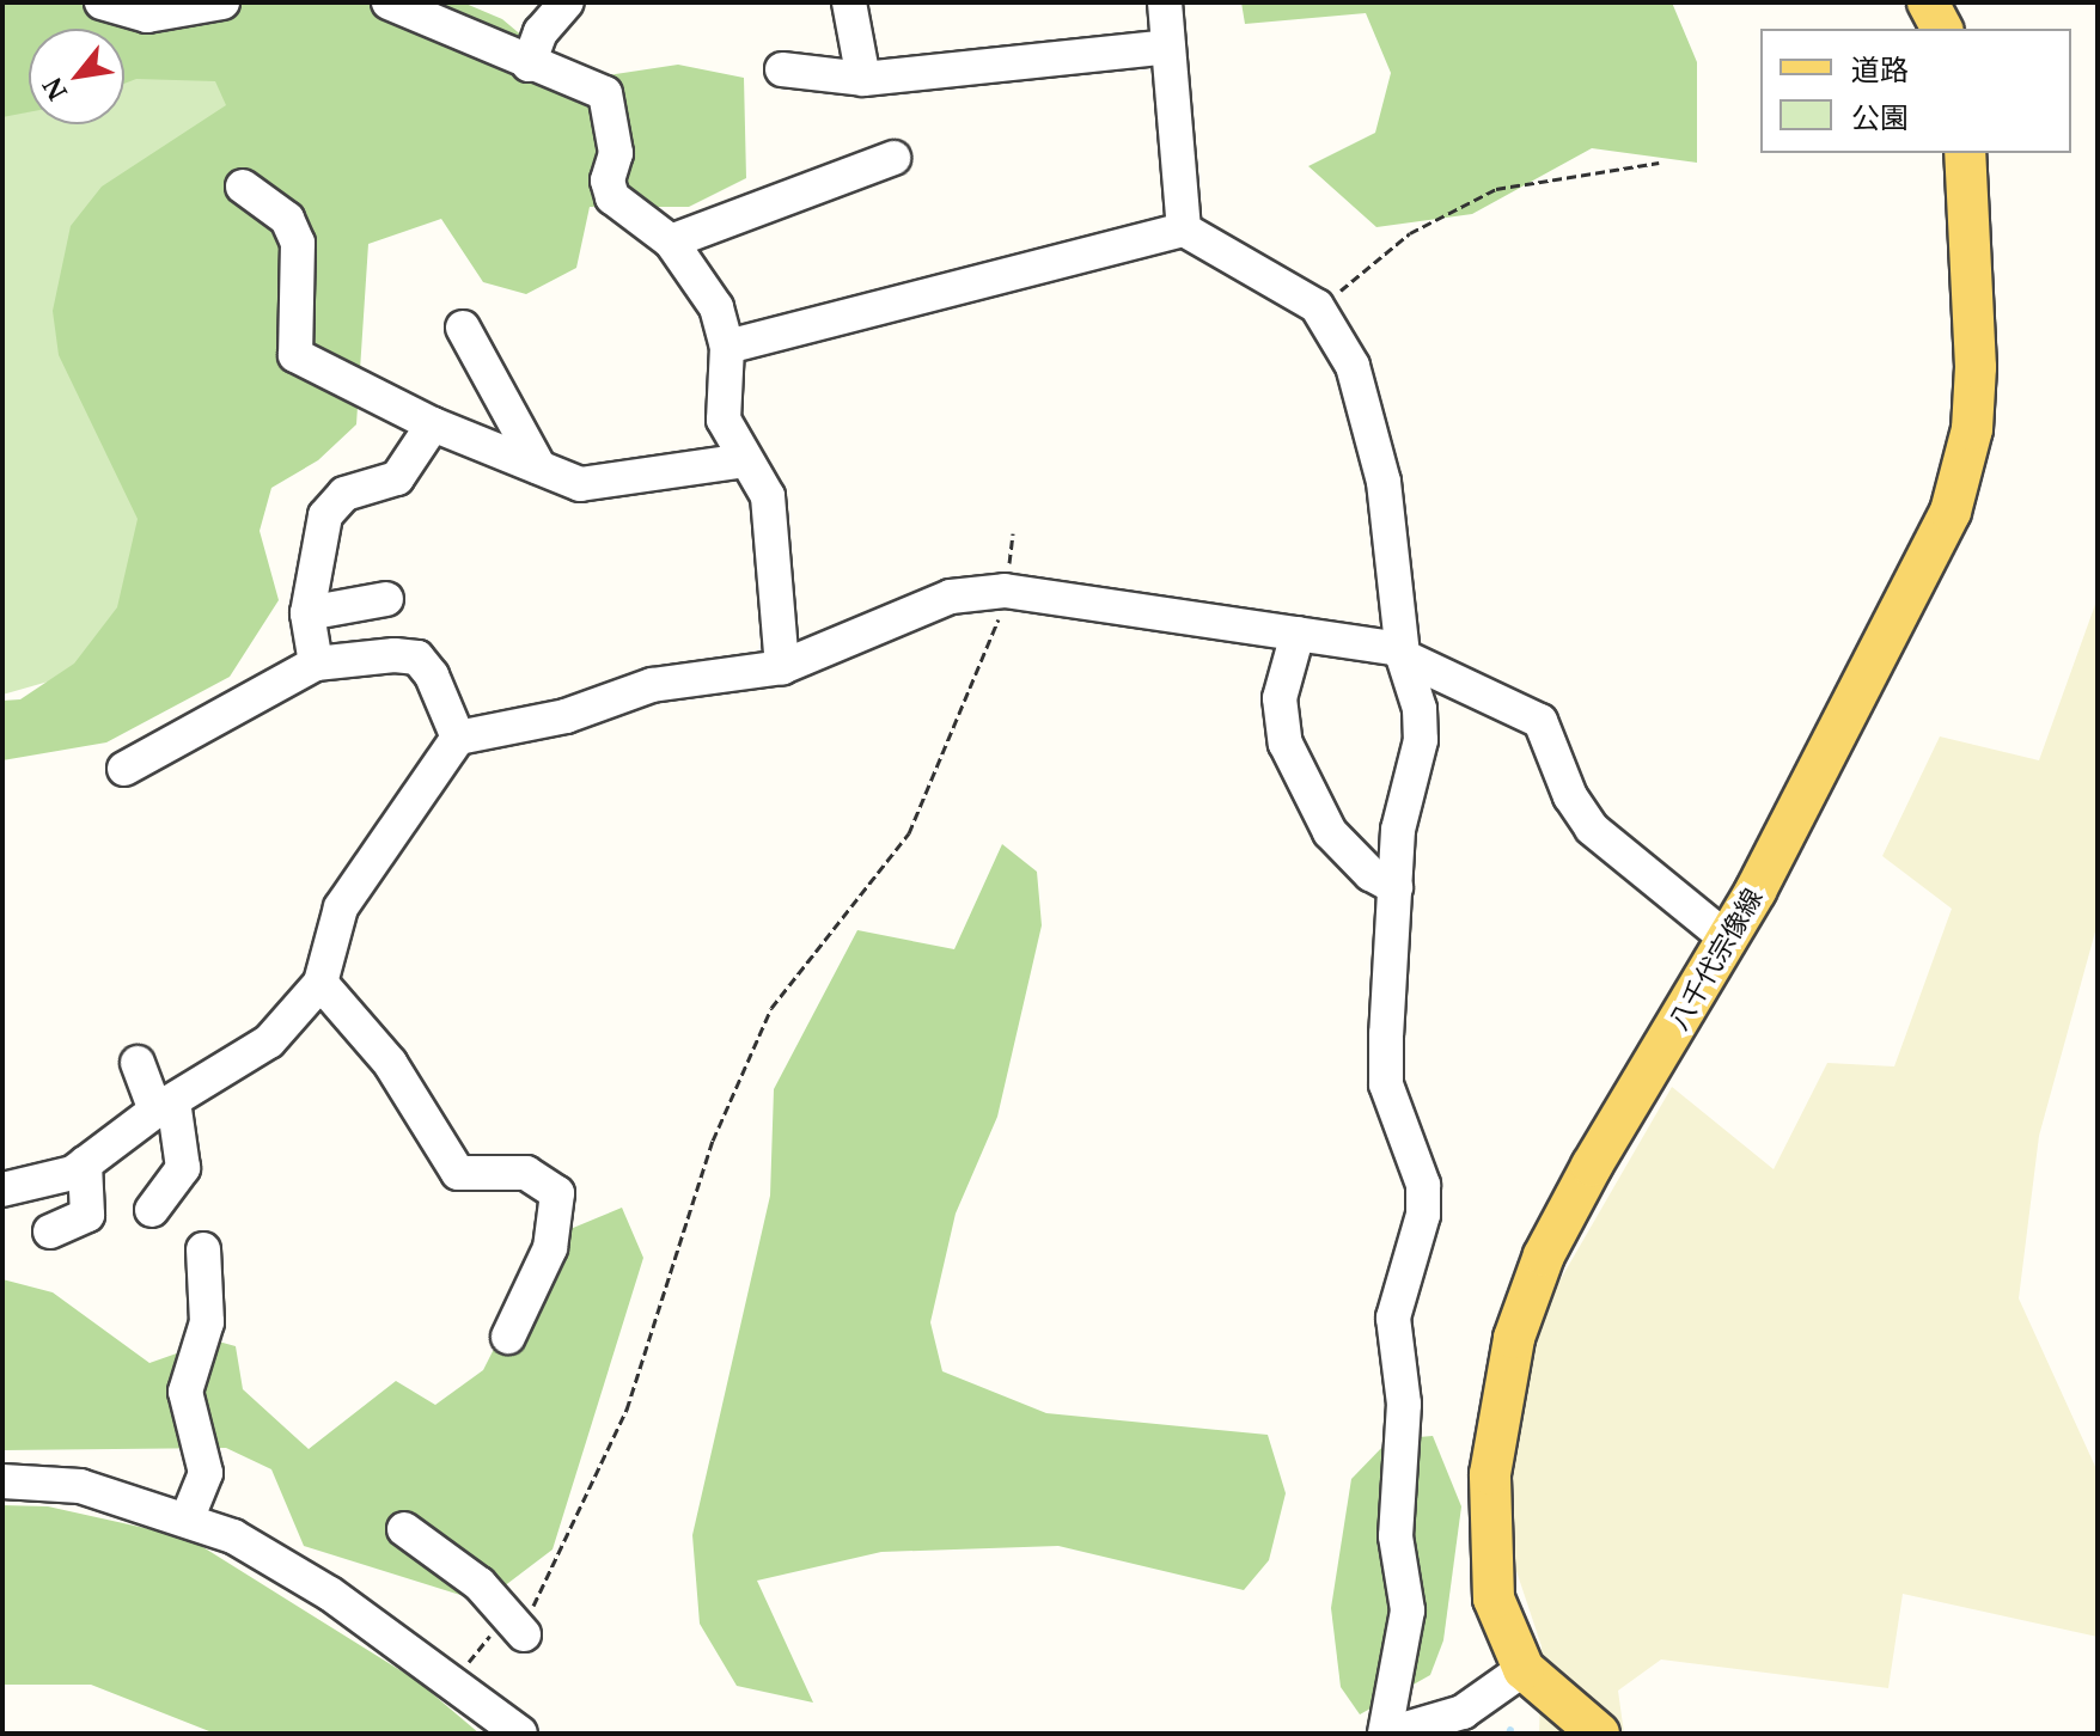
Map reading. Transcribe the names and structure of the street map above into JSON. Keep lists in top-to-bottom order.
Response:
{
  "streets": {
    "main road": ["八千代宗像線"]
  },
  "legend": ["道路", "公園"],
  "north": "bottom left"
}
